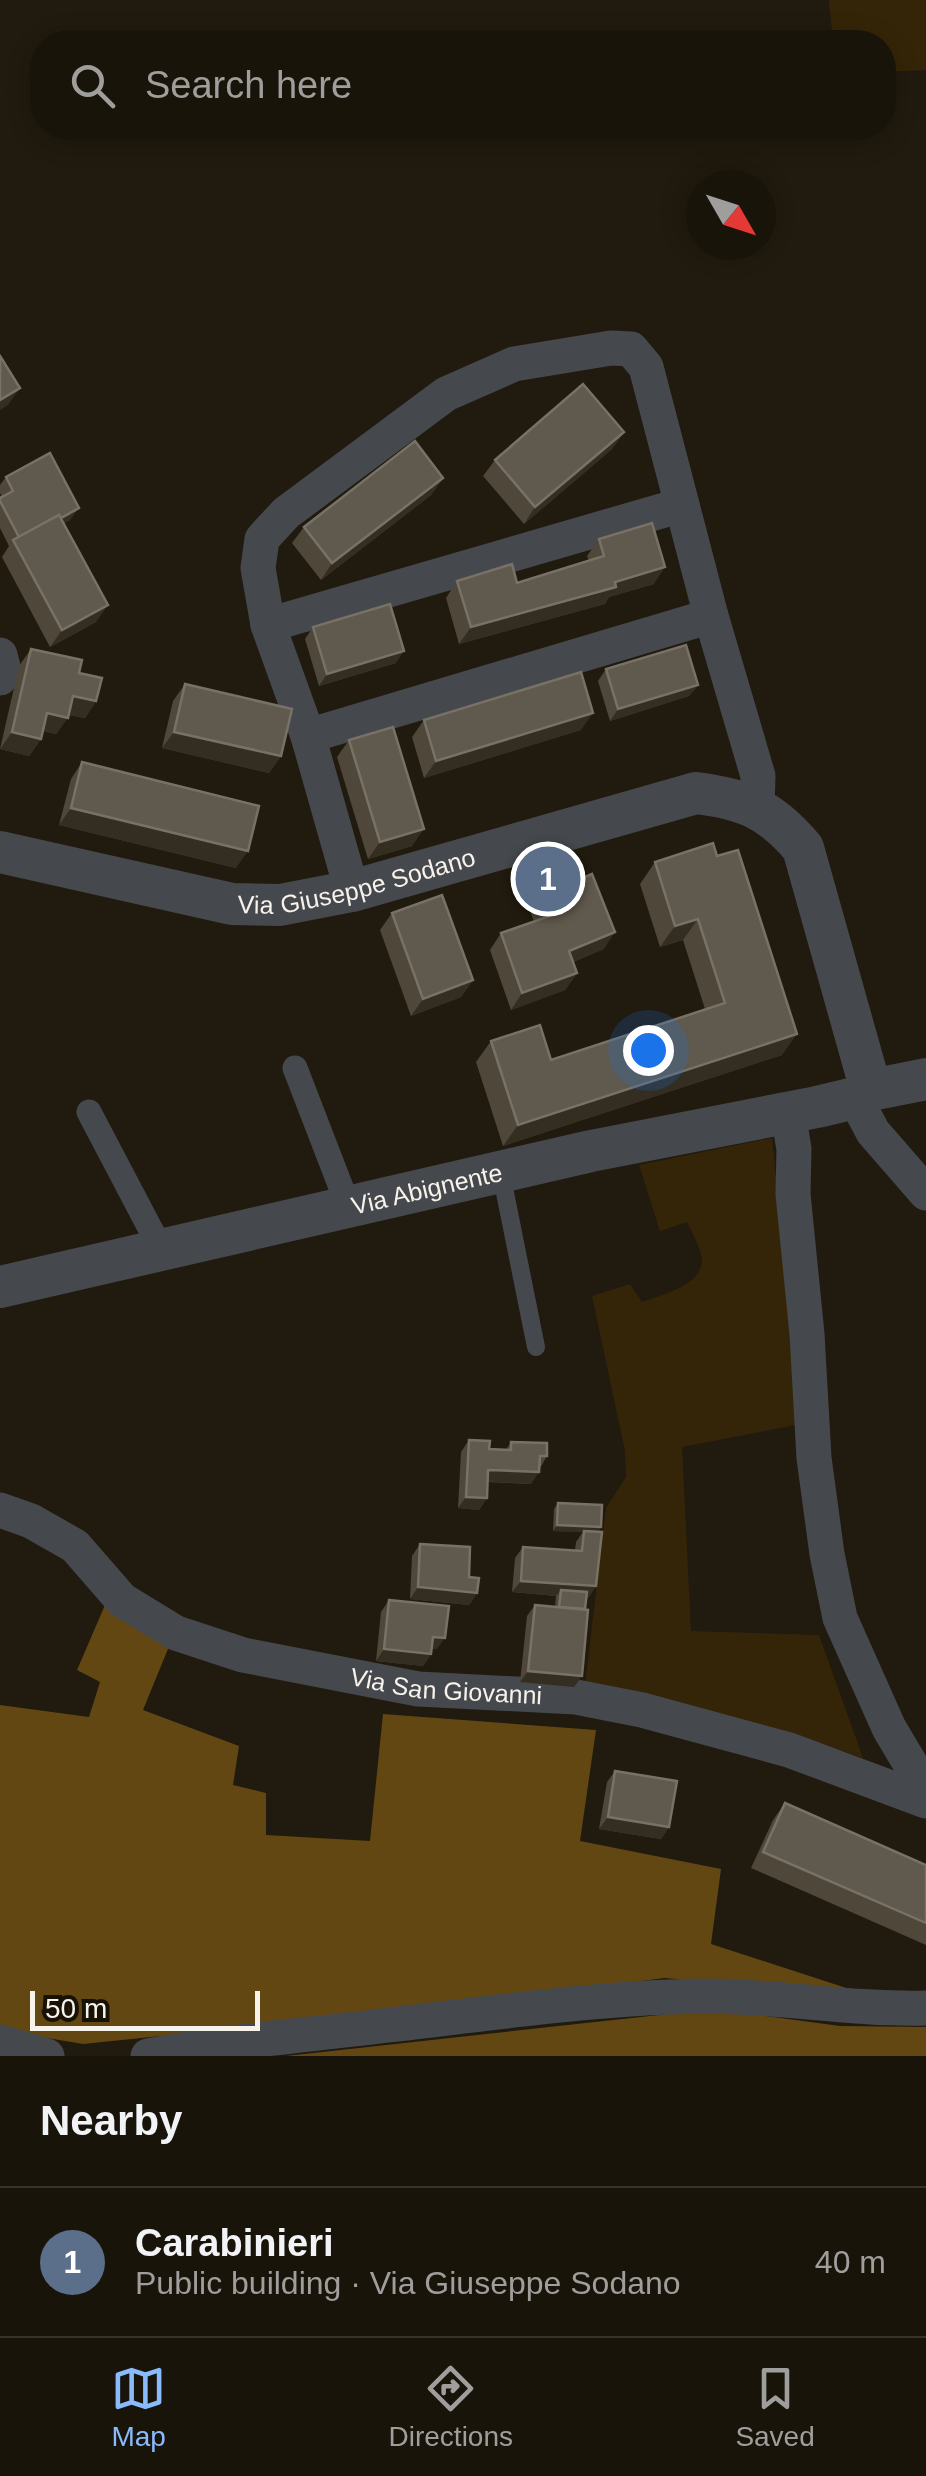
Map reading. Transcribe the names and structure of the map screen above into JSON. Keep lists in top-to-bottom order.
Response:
{
  "streets": {
    "street": ["Via Giuseppe Sodano", "Via Abignente", "Via San Giovanni"]
  },
  "crossings": [
    ["Via Giuseppe Sodano", "Via Abignente"]
  ],
  "scale_bar": "50 m",
  "north": "bottom right",
  "page": {
    "search": "Search here",
    "pins": "1",
    "scale": "50 m",
    "heading": "Nearby",
    "list": [
      {
        "mark": "1",
        "name": "Carabinieri",
        "note": "Public building · Via Giuseppe Sodano",
        "value": "40 m"
      }
    ],
    "nav": ["Map", "Directions", "Saved"]
  }
}
